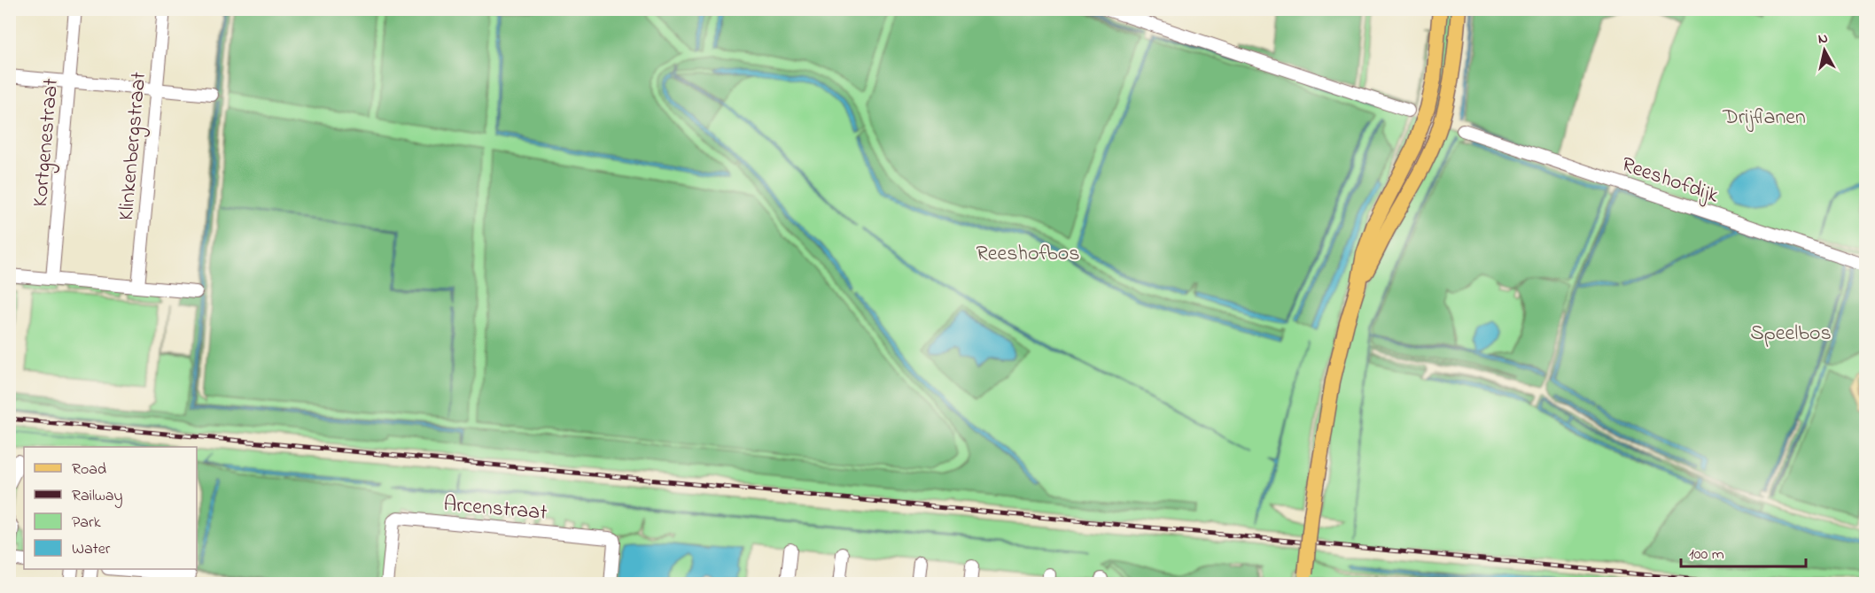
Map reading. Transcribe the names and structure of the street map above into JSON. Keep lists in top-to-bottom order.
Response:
{
  "streets": {
    "street": [
      "Kortgenestraat",
      "Klinkenbergstraat",
      "Reeshofdijk",
      "Arcenstraat"
    ]
  },
  "parks": ["Drijflanen", "Reeshofbos", "Speelbos"],
  "legend": [
    "Road",
    "Railway",
    "Park",
    "Water"
  ],
  "scale_bar": "100 m",
  "north": "top"
}
